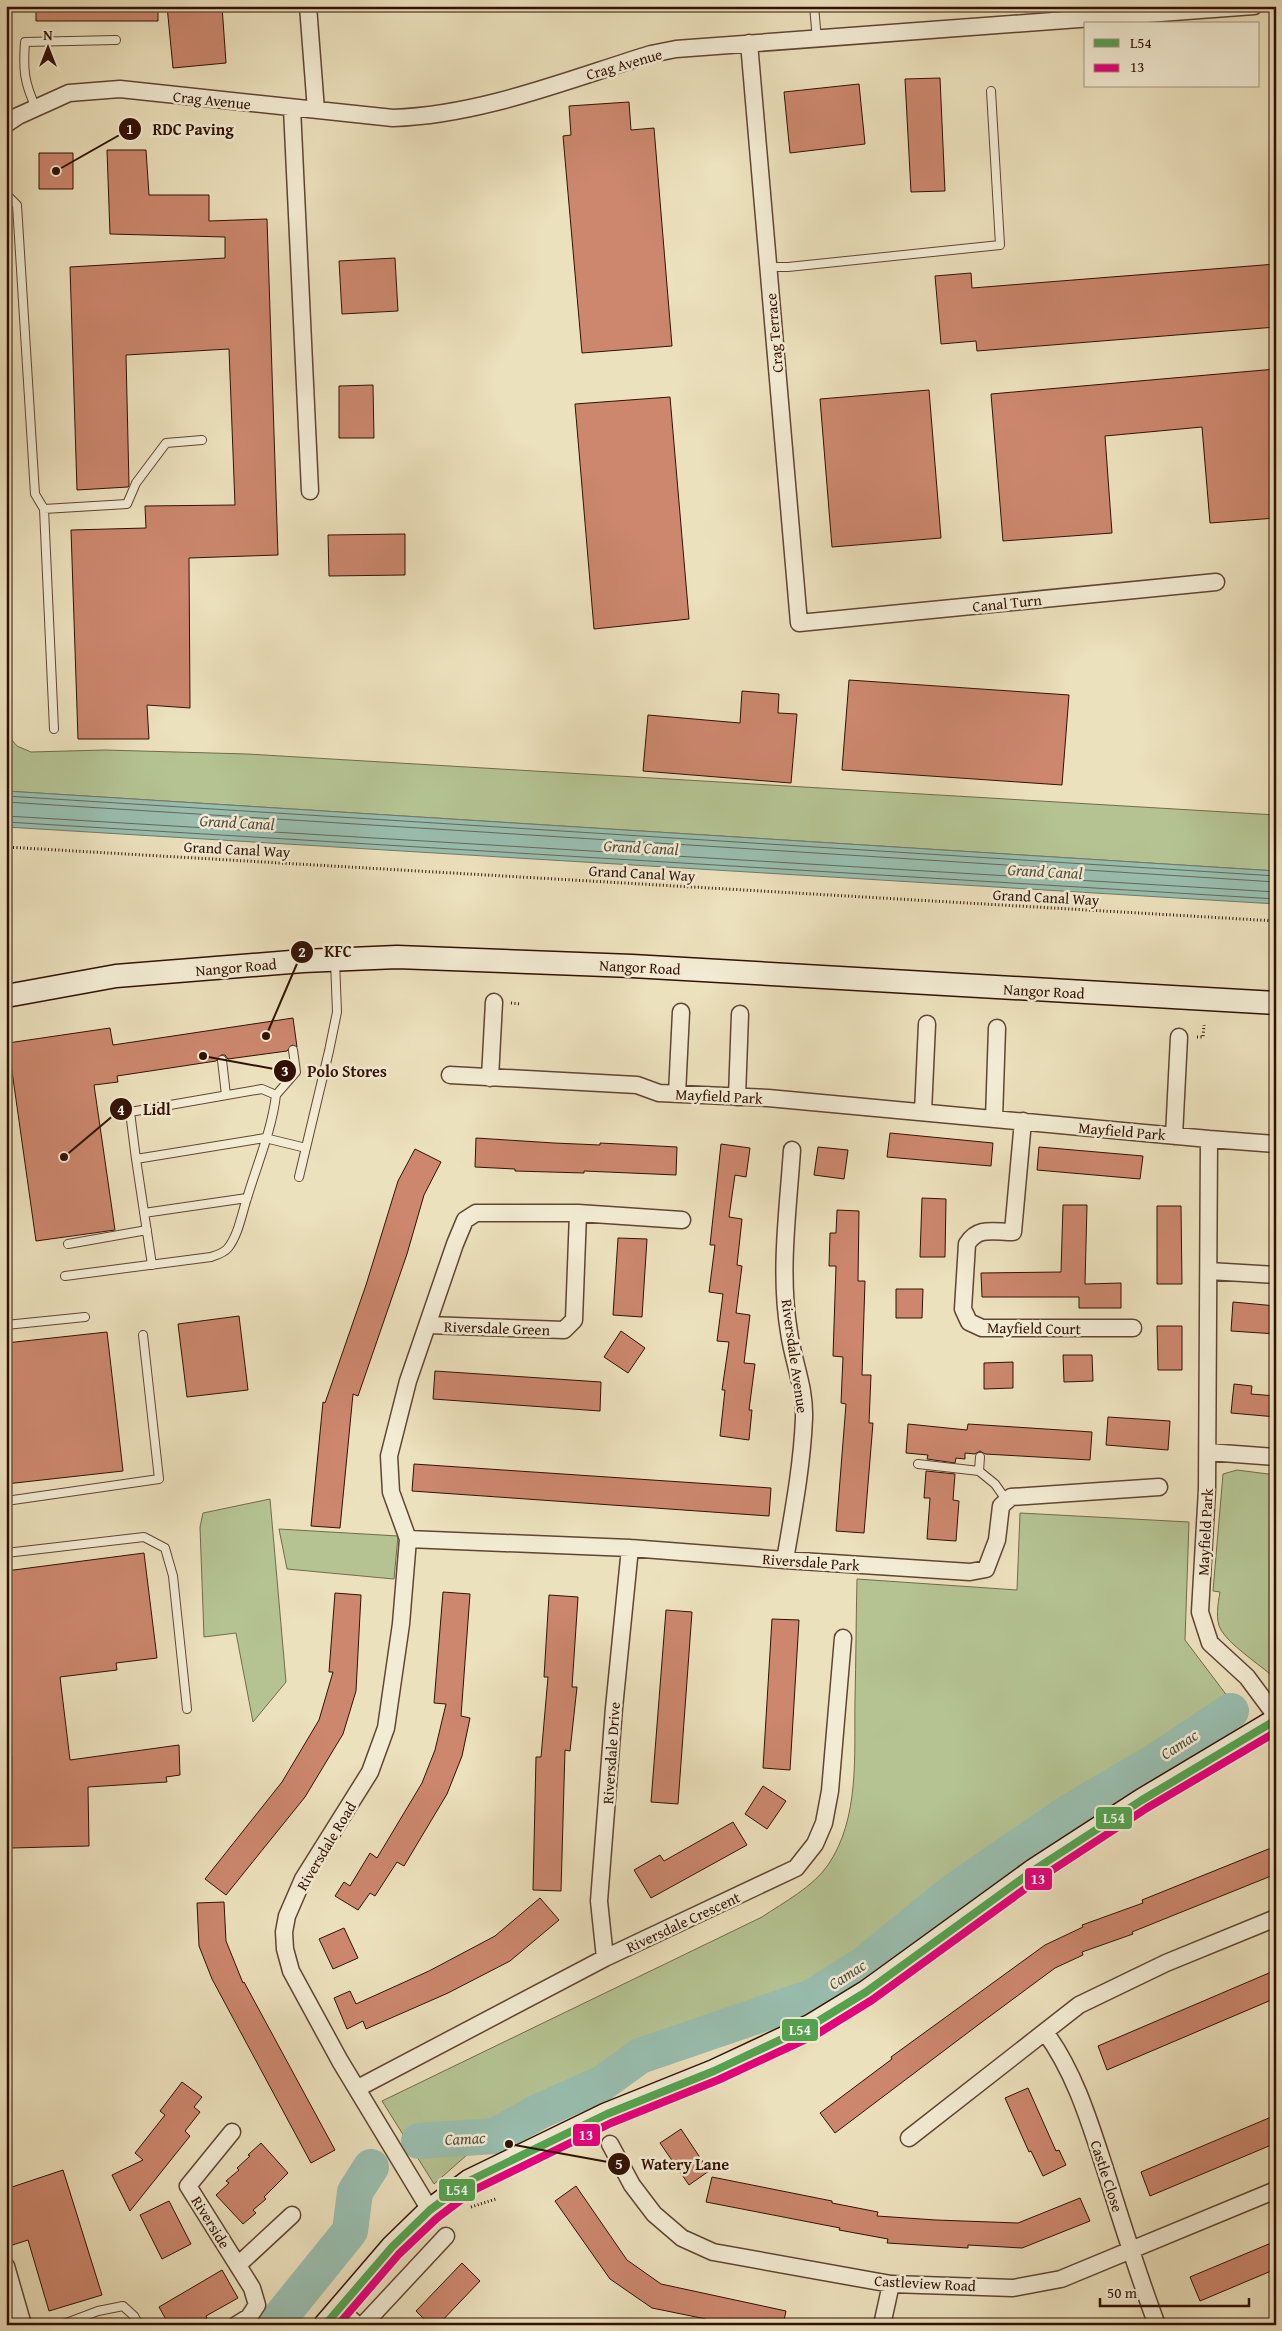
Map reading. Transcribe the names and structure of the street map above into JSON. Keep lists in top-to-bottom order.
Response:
{
  "streets": {
    "main road": ["Nangor Road"],
    "street": [
      "Crag Avenue",
      "Crag Terrace",
      "Canal Turn",
      "Mayfield Park",
      "Riversdale Green",
      "Mayfield Court",
      "Riversdale Avenue",
      "Riversdale Park",
      "Riversdale Drive",
      "Riversdale Road",
      "Riversdale Crescent",
      "Castle Close",
      "Riverside",
      "Castleview Road"
    ],
    "path": ["Grand Canal Way"]
  },
  "crossings": [
    ["Crag Avenue", "Crag Terrace"],
    ["Crag Terrace", "Canal Turn"],
    ["Mayfield Park", "Mayfield Court"],
    ["Riversdale Green", "Riversdale Park"],
    ["Riversdale Green", "Riversdale Road"],
    ["Riversdale Avenue", "Riversdale Park"],
    ["Riversdale Park", "Riversdale Drive"],
    ["Riversdale Park", "Riversdale Road"],
    ["Riversdale Drive", "Riversdale Crescent"],
    ["Riversdale Road", "Riversdale Crescent"],
    ["Castle Close", "Castleview Road"]
  ],
  "water": ["Grand Canal", "Camac"],
  "places": [
    "RDC Paving",
    "KFC",
    "Polo Stores",
    "Lidl",
    "Watery Lane"
  ],
  "lines": ["transit line L54", "transit line 13"],
  "legend": ["L54", "13"],
  "scale_bar": "50 m",
  "north": "top"
}
